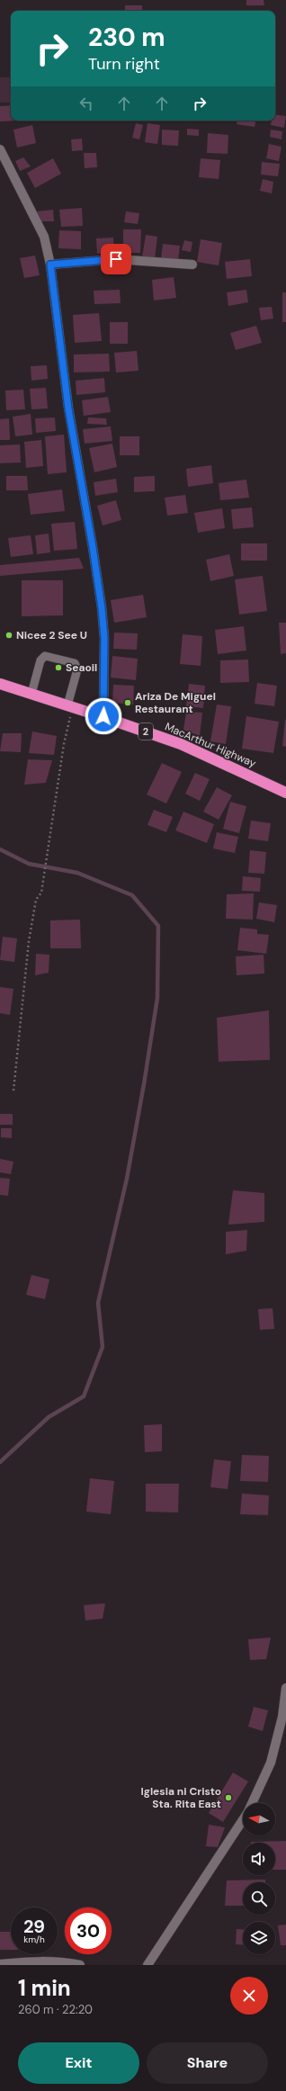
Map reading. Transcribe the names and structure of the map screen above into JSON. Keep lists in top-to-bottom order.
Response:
{
  "streets": {
    "highway": ["2", "MacArthur Highway"]
  },
  "places": [
    "Nicee 2 See U",
    "Seaoil",
    "Ariza De Miguel Restaurant",
    "Iglesia ni Cristo Sta. Rita East"
  ],
  "north": "left",
  "page": {
    "turn": ["230 m", "Turn right"],
    "speed": "29 km/h",
    "limit": "30",
    "heading": ["1 min", "260 m · 22:20"],
    "buttons": ["Exit", "Share"]
  }
}
